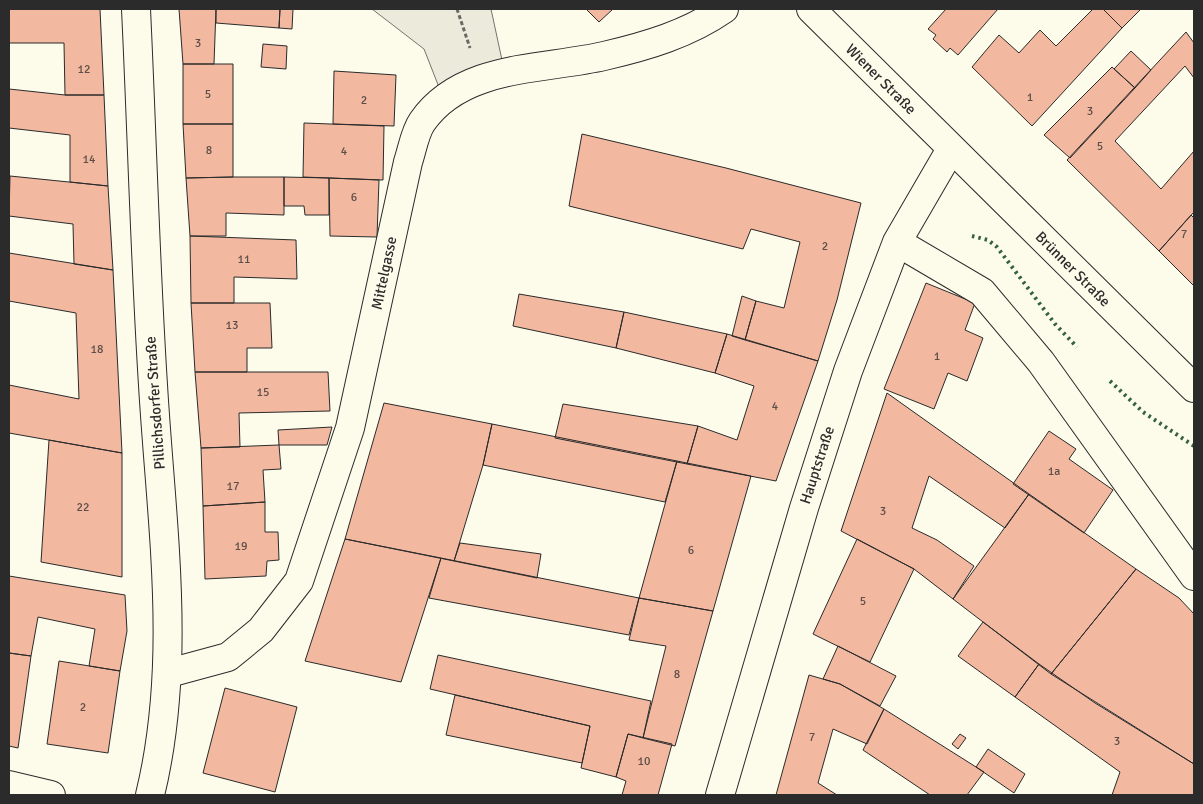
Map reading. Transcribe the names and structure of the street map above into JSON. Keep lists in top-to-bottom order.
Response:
{
  "streets": {
    "street": [
      "Wiener Straße",
      "Brünner Straße",
      "Mittelgasse",
      "Pillichsdorfer Straße",
      "Hauptstraße"
    ]
  },
  "crossings": [
    ["Wiener Straße", "Brünner Straße"],
    ["Wiener Straße", "Hauptstraße"],
    ["Brünner Straße", "Hauptstraße"],
    ["Mittelgasse", "Pillichsdorfer Straße"]
  ],
  "house_numbers": [
    "3",
    "12",
    "5",
    "1",
    "2",
    "3",
    "5",
    "8",
    "4",
    "14",
    "6",
    "7",
    "2",
    "11",
    "13",
    "18",
    "1",
    "15",
    "4",
    "1a",
    "17",
    "22",
    "3",
    "19",
    "6",
    "5",
    "8",
    "2",
    "7",
    "3",
    "10"
  ]
}
